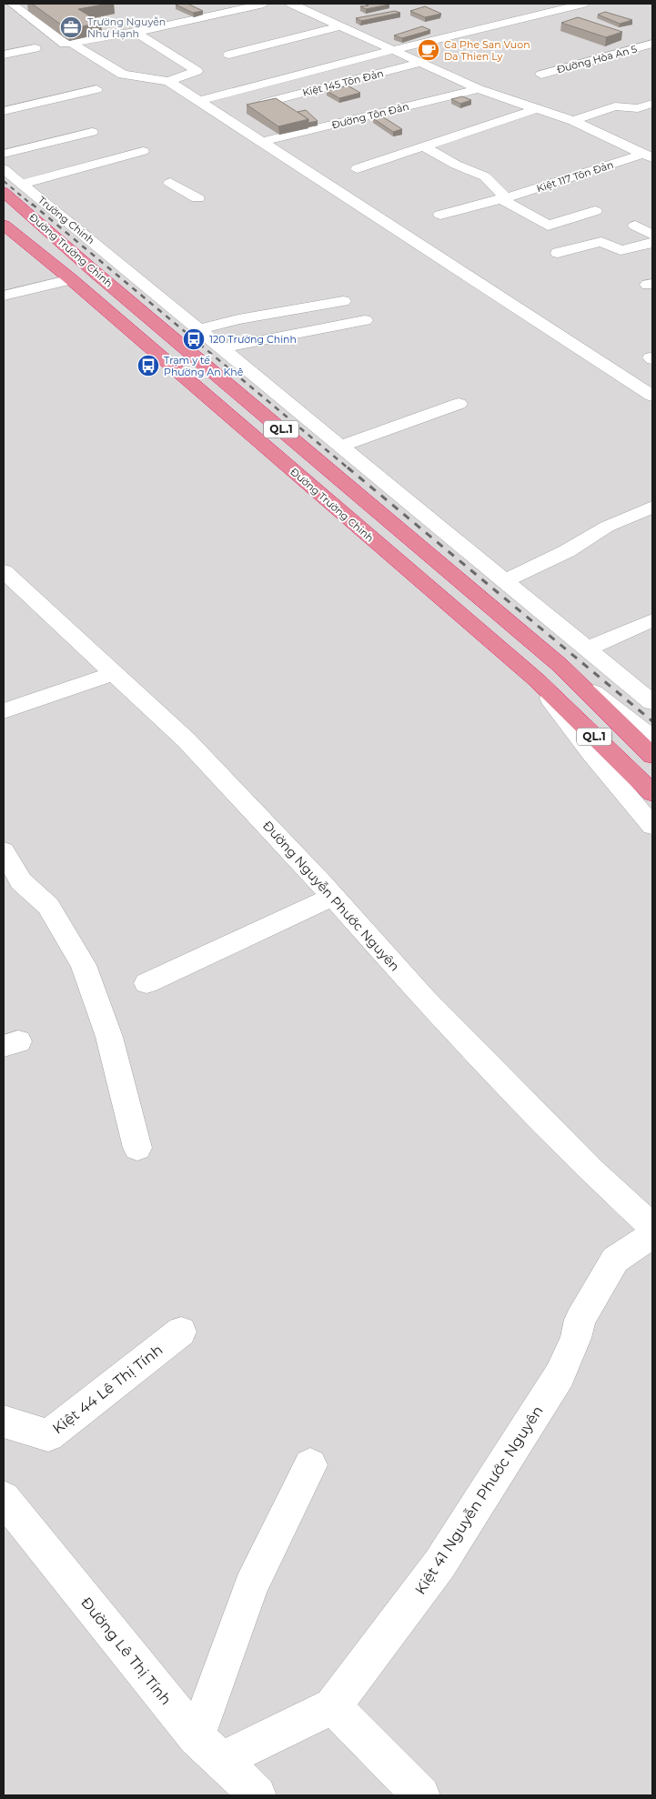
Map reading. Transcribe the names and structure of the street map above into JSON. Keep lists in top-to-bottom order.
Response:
{
  "streets": {
    "highway": ["Đường Trường Chinh", "QL.1"],
    "street": [
      "Đường Hòa An 5",
      "Kiệt 145 Tôn Đản",
      "Đường Tôn Đản",
      "Kiệt 117 Tôn Đản",
      "Trường Chinh",
      "Đường Nguyễn Phước Nguyên",
      "Kiệt 44 Lê Thị Tính",
      "Kiệt 41 Nguyễn Phước Nguyên",
      "Đường Lê Thị Tính"
    ]
  },
  "crossings": [
    ["Trường Chinh", "Đường Trường Chinh"],
    ["Đường Nguyễn Phước Nguyên", "Kiệt 41 Nguyễn Phước Nguyên"],
    ["Kiệt 41 Nguyễn Phước Nguyên", "Đường Lê Thị Tính"]
  ],
  "places": {
    "office": ["Trường Nguyễn Như Hạnh"],
    "cafe": ["Ca Phe San Vuon Da Thien Ly"],
    "bus stop": ["120 Trường Chinh", "Trạm y tế Phường An Khê"]
  }
}
